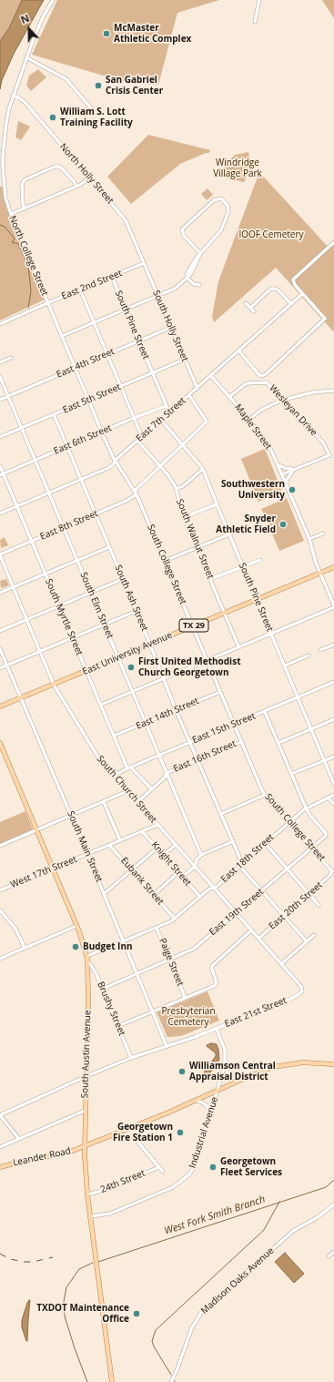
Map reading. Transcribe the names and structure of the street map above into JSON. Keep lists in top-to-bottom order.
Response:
{
  "streets": {
    "main road": [
      "TX 29",
      "East University Avenue",
      "South Austin Avenue",
      "Leander Road"
    ],
    "street": [
      "North Holly Street",
      "North College Street",
      "East 2nd Street",
      "South Pine Street",
      "South Holly Street",
      "East 4th Street",
      "East 5th Street",
      "Wesleyan Drive",
      "East 7th Street",
      "Maple Street",
      "East 6th Street",
      "East 8th Street",
      "South Walnut Street",
      "South College Street",
      "South Ash Street",
      "South Elm Street",
      "South Myrtle Street",
      "East 14th Street",
      "East 15th Street",
      "East 16th Street",
      "South Church Street",
      "South Main Street",
      "East 18th Street",
      "Knight Street",
      "West 17th Street",
      "Eubank Street",
      "East 20th Street",
      "East 19th Street",
      "Paige Street",
      "Brushy Street",
      "East 21st Street",
      "Industrial Avenue",
      "24th Street",
      "Madison Oaks Avenue"
    ]
  },
  "crossings": [
    ["North Holly Street", "North College Street"],
    ["North Holly Street", "East 2nd Street"],
    ["North Holly Street", "South Holly Street"],
    ["North College Street", "East 2nd Street"],
    ["North College Street", "South College Street"],
    ["East 2nd Street", "South Pine Street"],
    ["East 2nd Street", "South Holly Street"],
    ["East 2nd Street", "South College Street"],
    ["South Pine Street", "East 4th Street"],
    ["South Pine Street", "East 5th Street"],
    ["South Pine Street", "East 7th Street"],
    ["South Pine Street", "East 6th Street"],
    ["South Pine Street", "East University Avenue"],
    ["South Pine Street", "East 15th Street"],
    ["South Holly Street", "East 4th Street"],
    ["South Holly Street", "East 5th Street"],
    ["South Holly Street", "East 7th Street"],
    ["East 4th Street", "South College Street"],
    ["East 4th Street", "South Elm Street"],
    ["East 5th Street", "South College Street"],
    ["East 5th Street", "South Ash Street"],
    ["East 5th Street", "South Elm Street"],
    ["Wesleyan Drive", "Maple Street"],
    ["East 7th Street", "Maple Street"],
    ["East 7th Street", "South Walnut Street"],
    ["East 7th Street", "South College Street"],
    ["East 7th Street", "South Ash Street"],
    ["East 7th Street", "South Elm Street"],
    ["East 7th Street", "South Myrtle Street"],
    ["Maple Street", "East University Avenue"],
    ["East 6th Street", "South College Street"],
    ["East 6th Street", "South Ash Street"],
    ["East 6th Street", "South Elm Street"],
    ["East 6th Street", "South Myrtle Street"],
    ["East 8th Street", "South College Street"],
    ["East 8th Street", "South Ash Street"],
    ["East 8th Street", "South Elm Street"],
    ["East 8th Street", "South Myrtle Street"],
    ["East 8th Street", "South Church Street"],
    ["South Walnut Street", "East University Avenue"],
    ["South College Street", "East University Avenue"],
    ["South College Street", "East 14th Street"],
    ["South College Street", "East 15th Street"],
    ["South College Street", "East 16th Street"],
    ["South College Street", "East 18th Street"],
    ["South College Street", "East 20th Street"],
    ["South College Street", "East 19th Street"],
    ["South Ash Street", "East University Avenue"],
    ["South Ash Street", "East 14th Street"],
    ["South Ash Street", "East 15th Street"],
    ["South Ash Street", "East 16th Street"],
    ["South Ash Street", "East 18th Street"],
    ["South Ash Street", "East 20th Street"],
    ["South Ash Street", "East 19th Street"],
    ["South Elm Street", "East University Avenue"],
    ["South Elm Street", "East 14th Street"],
    ["South Elm Street", "East 15th Street"],
    ["South Elm Street", "East 16th Street"],
    ["South Myrtle Street", "East University Avenue"],
    ["South Myrtle Street", "East 14th Street"],
    ["South Myrtle Street", "East 15th Street"],
    ["TX 29", "East University Avenue"],
    ["TX 29", "South Main Street"],
    ["East University Avenue", "South Church Street"],
    ["East University Avenue", "South Main Street"],
    ["East 15th Street", "South Church Street"],
    ["East 16th Street", "South Church Street"],
    ["South Church Street", "East 18th Street"],
    ["South Church Street", "West 17th Street"],
    ["South Church Street", "East 20th Street"],
    ["South Church Street", "East 19th Street"],
    ["South Church Street", "East 21st Street"],
    ["South Main Street", "East 18th Street"],
    ["South Main Street", "West 17th Street"],
    ["South Main Street", "East 19th Street"],
    ["South Main Street", "East 21st Street"],
    ["East 18th Street", "Knight Street"],
    ["East 18th Street", "Eubank Street"],
    ["East 18th Street", "East 19th Street"],
    ["East 18th Street", "Paige Street"],
    ["East 18th Street", "South Austin Avenue"],
    ["Knight Street", "West 17th Street"],
    ["West 17th Street", "Eubank Street"],
    ["West 17th Street", "South Austin Avenue"],
    ["East 19th Street", "Paige Street"],
    ["East 19th Street", "Brushy Street"],
    ["Brushy Street", "East 21st Street"],
    ["Brushy Street", "South Austin Avenue"],
    ["East 21st Street", "South Austin Avenue"],
    ["East 21st Street", "Industrial Avenue"],
    ["South Austin Avenue", "Industrial Avenue"],
    ["South Austin Avenue", "Leander Road"],
    ["South Austin Avenue", "24th Street"],
    ["Industrial Avenue", "Leander Road"]
  ],
  "water": ["West Fork Smith Branch"],
  "parks": ["Windridge Village Park", "IOOF Cemetery", "Presbyterian Cemetery"],
  "places": [
    "McMaster Athletic Complex",
    "San Gabriel Crisis Center",
    "William S. Lott Training Facility",
    "Southwestern University",
    "Snyder Athletic Field",
    "First United Methodist Church Georgetown",
    "Budget Inn",
    "Williamson Central Appraisal District",
    "Georgetown Fire Station 1",
    "Georgetown Fleet Services",
    "TXDOT Maintenance Office"
  ],
  "north": "top"
}
